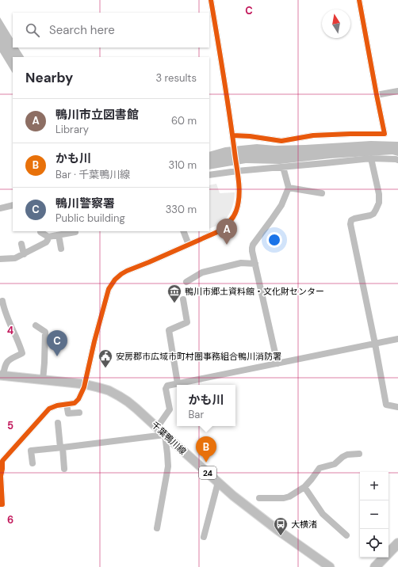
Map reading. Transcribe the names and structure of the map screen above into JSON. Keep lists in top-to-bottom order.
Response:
{
  "streets": {
    "main road": ["千葉鴨川線", "24"]
  },
  "places": {
    "museum": ["鴨川市郷土資料館・文化財センター"],
    "public building": ["安房郡市広域市町村圏事務組合鴨川消防署"],
    "bus stop": ["大横渚"]
  },
  "north": "top",
  "page": {
    "search": "Search here",
    "heading": ["Nearby", "3 results"],
    "list": [
      {
        "mark": "A",
        "name": "鴨川市立図書館",
        "note": "Library",
        "value": "60 m"
      },
      {
        "mark": "B",
        "name": "かも川",
        "note": "Bar · 千葉鴨川線",
        "value": "310 m"
      },
      {
        "mark": "C",
        "name": "鴨川警察署",
        "note": "Public building",
        "value": "330 m"
      }
    ],
    "pins": ["A", "C", "B"],
    "popup": ["かも川", "Bar"],
    "map_buttons": ["+", "−"]
  },
  "grid": {
    "columns": ["C"],
    "rows": ["4", "5", "6"]
  }
}
